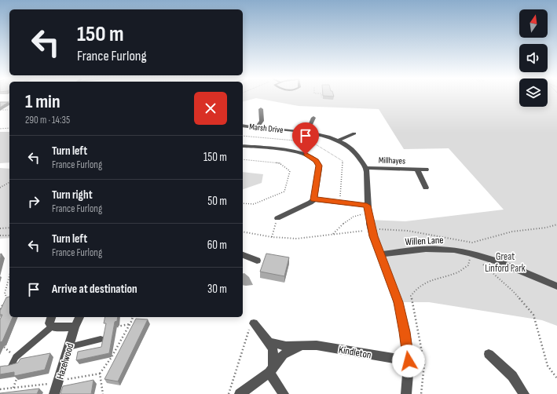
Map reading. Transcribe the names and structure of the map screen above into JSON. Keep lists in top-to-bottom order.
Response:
{
  "streets": {
    "street": [
      "Marsh Drive",
      "Millhayes",
      "Willen Lane",
      "Kindleton",
      "Hazelwood"
    ]
  },
  "crossings": [
    ["Marsh Drive", "Millhayes"]
  ],
  "parks": ["Great Linford Park"],
  "north": "top",
  "page": {
    "turn": ["150 m", "France Furlong"],
    "heading": ["1 min", "290 m · 14:35"],
    "list": [
      {
        "name": "Turn left",
        "note": "France Furlong",
        "value": "150 m"
      },
      {
        "name": "Turn right",
        "note": "France Furlong",
        "value": "50 m"
      },
      {
        "name": "Turn left",
        "note": "France Furlong",
        "value": "60 m"
      },
      {
        "name": "Arrive at destination",
        "value": "30 m"
      }
    ]
  }
}
